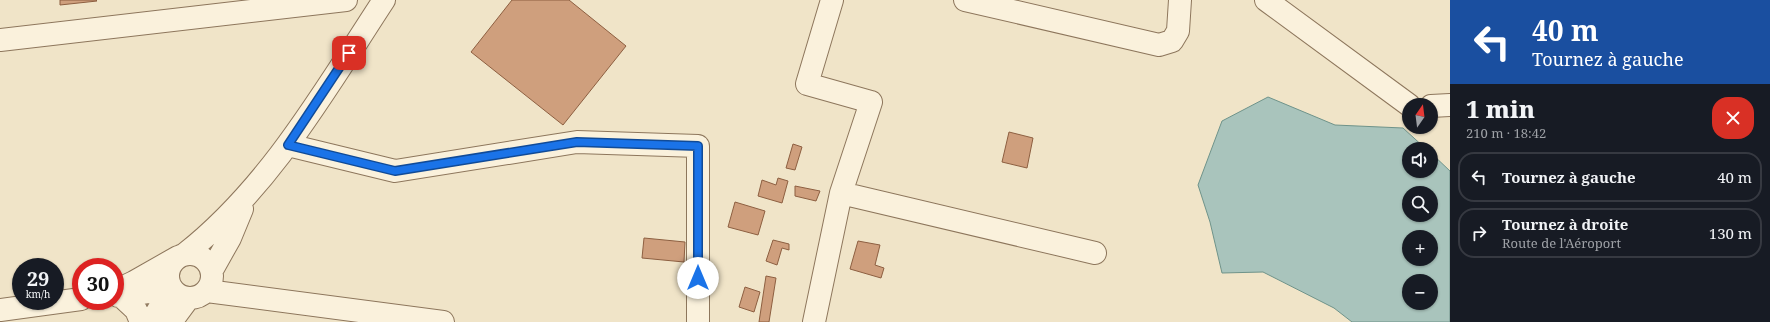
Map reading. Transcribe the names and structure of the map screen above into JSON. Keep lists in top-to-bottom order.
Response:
{
  "north": "top",
  "page": {
    "turn": ["40 m", "Tournez à gauche"],
    "heading": ["1 min", "210 m · 18:42"],
    "map_buttons": ["+", "−"],
    "list": [
      {
        "name": "Tournez à gauche",
        "value": "40 m"
      },
      {
        "name": "Tournez à droite",
        "note": "Route de l'Aéroport",
        "value": "130 m"
      }
    ],
    "speed": "29 km/h",
    "limit": "30"
  }
}
